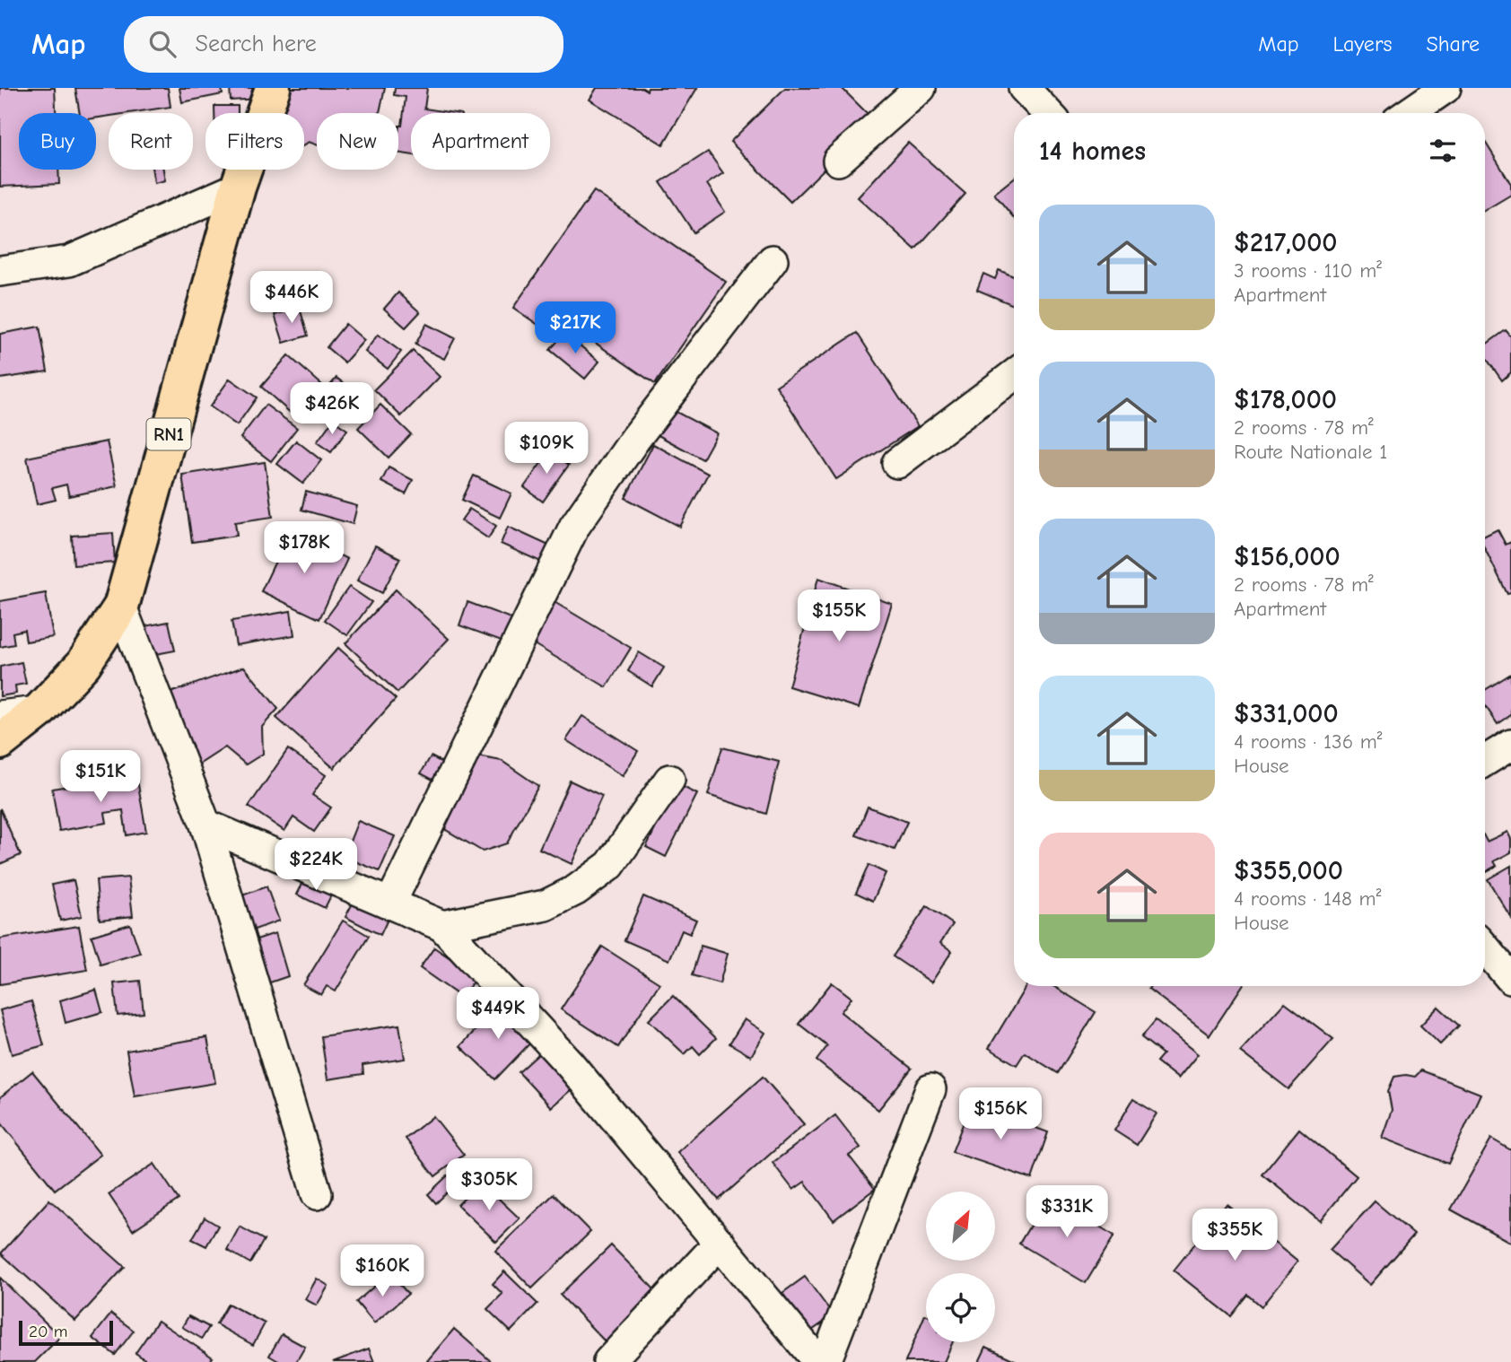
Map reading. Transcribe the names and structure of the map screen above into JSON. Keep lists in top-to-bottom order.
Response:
{
  "streets": {
    "main road": ["RN1"]
  },
  "scale_bar": "20 m",
  "north": "top right",
  "page": {
    "header": "Map",
    "search": "Search here",
    "nav": ["Map", "Layers", "Share"],
    "chip": [
      "Buy",
      "Rent",
      "Filters",
      "New",
      "Apartment"
    ],
    "heading": "14 homes",
    "list": [
      {
        "name": "$217,000",
        "note": "3 rooms · 110 m² · Apartment"
      },
      {
        "name": "$178,000",
        "note": "2 rooms · 78 m² · Route Nationale 1"
      },
      {
        "name": "$156,000",
        "note": "2 rooms · 78 m² · Apartment"
      },
      {
        "name": "$331,000",
        "note": "4 rooms · 136 m² · House"
      },
      {
        "name": "$355,000",
        "note": "4 rooms · 148 m² · House"
      }
    ],
    "price": [
      "$446K",
      "$217K",
      "$426K",
      "$109K",
      "$178K",
      "$155K",
      "$151K",
      "$224K",
      "$449K",
      "$156K",
      "$305K",
      "$331K",
      "$355K",
      "$160K"
    ],
    "scale": "20 m"
  }
}
